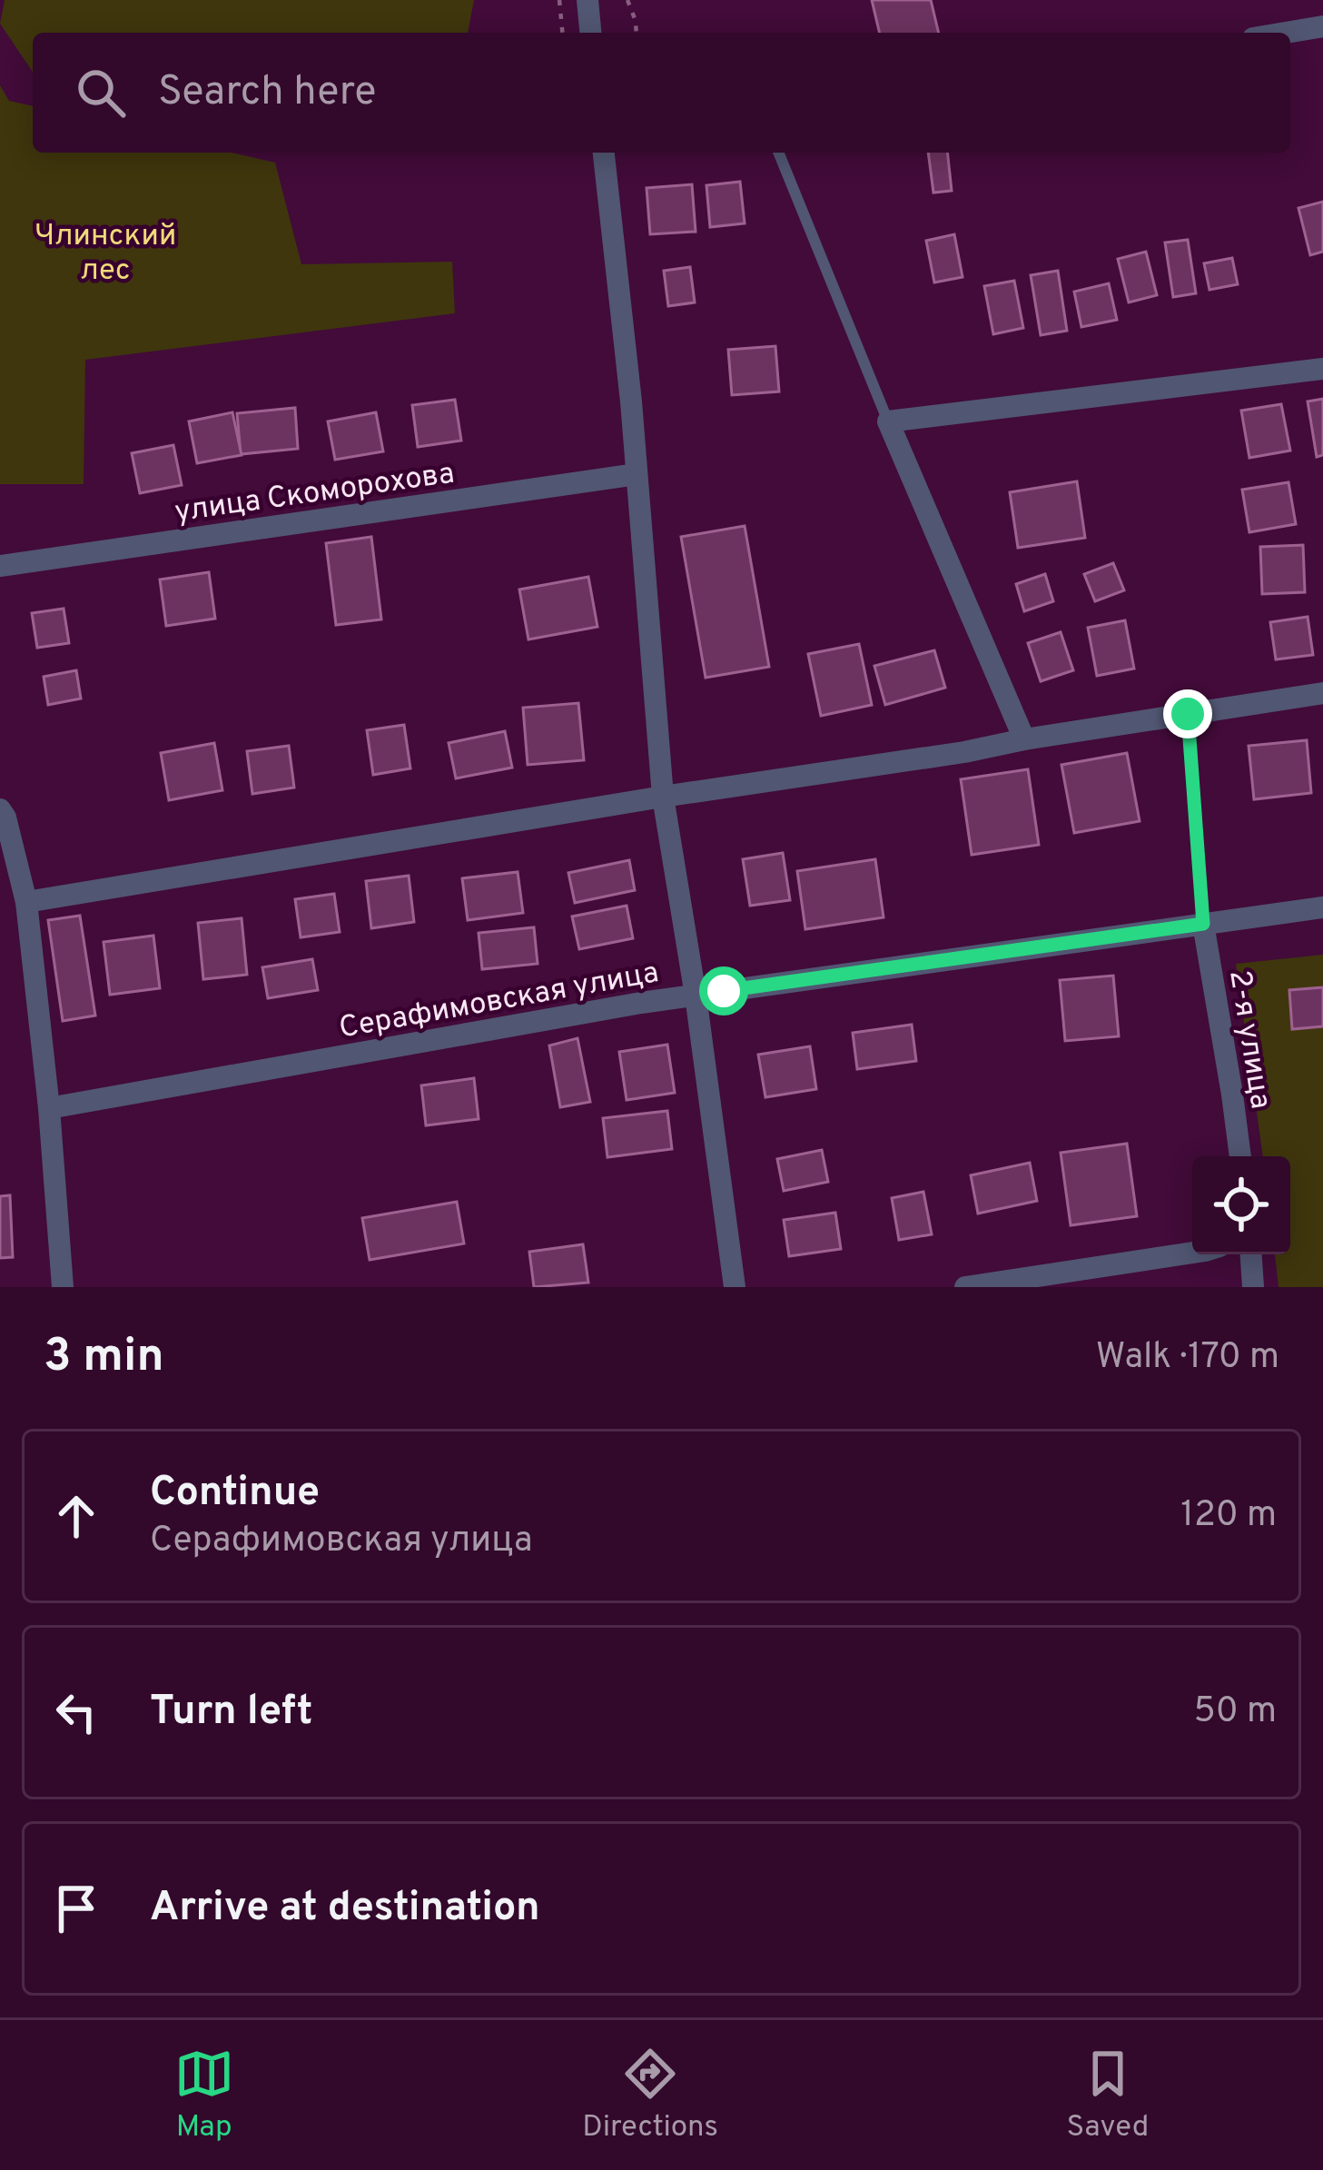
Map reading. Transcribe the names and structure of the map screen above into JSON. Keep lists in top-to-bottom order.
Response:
{
  "streets": {
    "street": ["улица Скоморохова", "Серафимовская улица", "2-я улица"]
  },
  "crossings": [
    ["Серафимовская улица", "2-я улица"]
  ],
  "parks": ["Члинский лес"],
  "page": {
    "search": "Search here",
    "heading": ["3 min", "Walk · 170 m"],
    "list": [
      ["Continue", "Серафимовская улица", "120 m"],
      ["Turn left", "50 m"],
      "Arrive at destination"
    ],
    "nav": ["Map", "Directions", "Saved"]
  }
}
